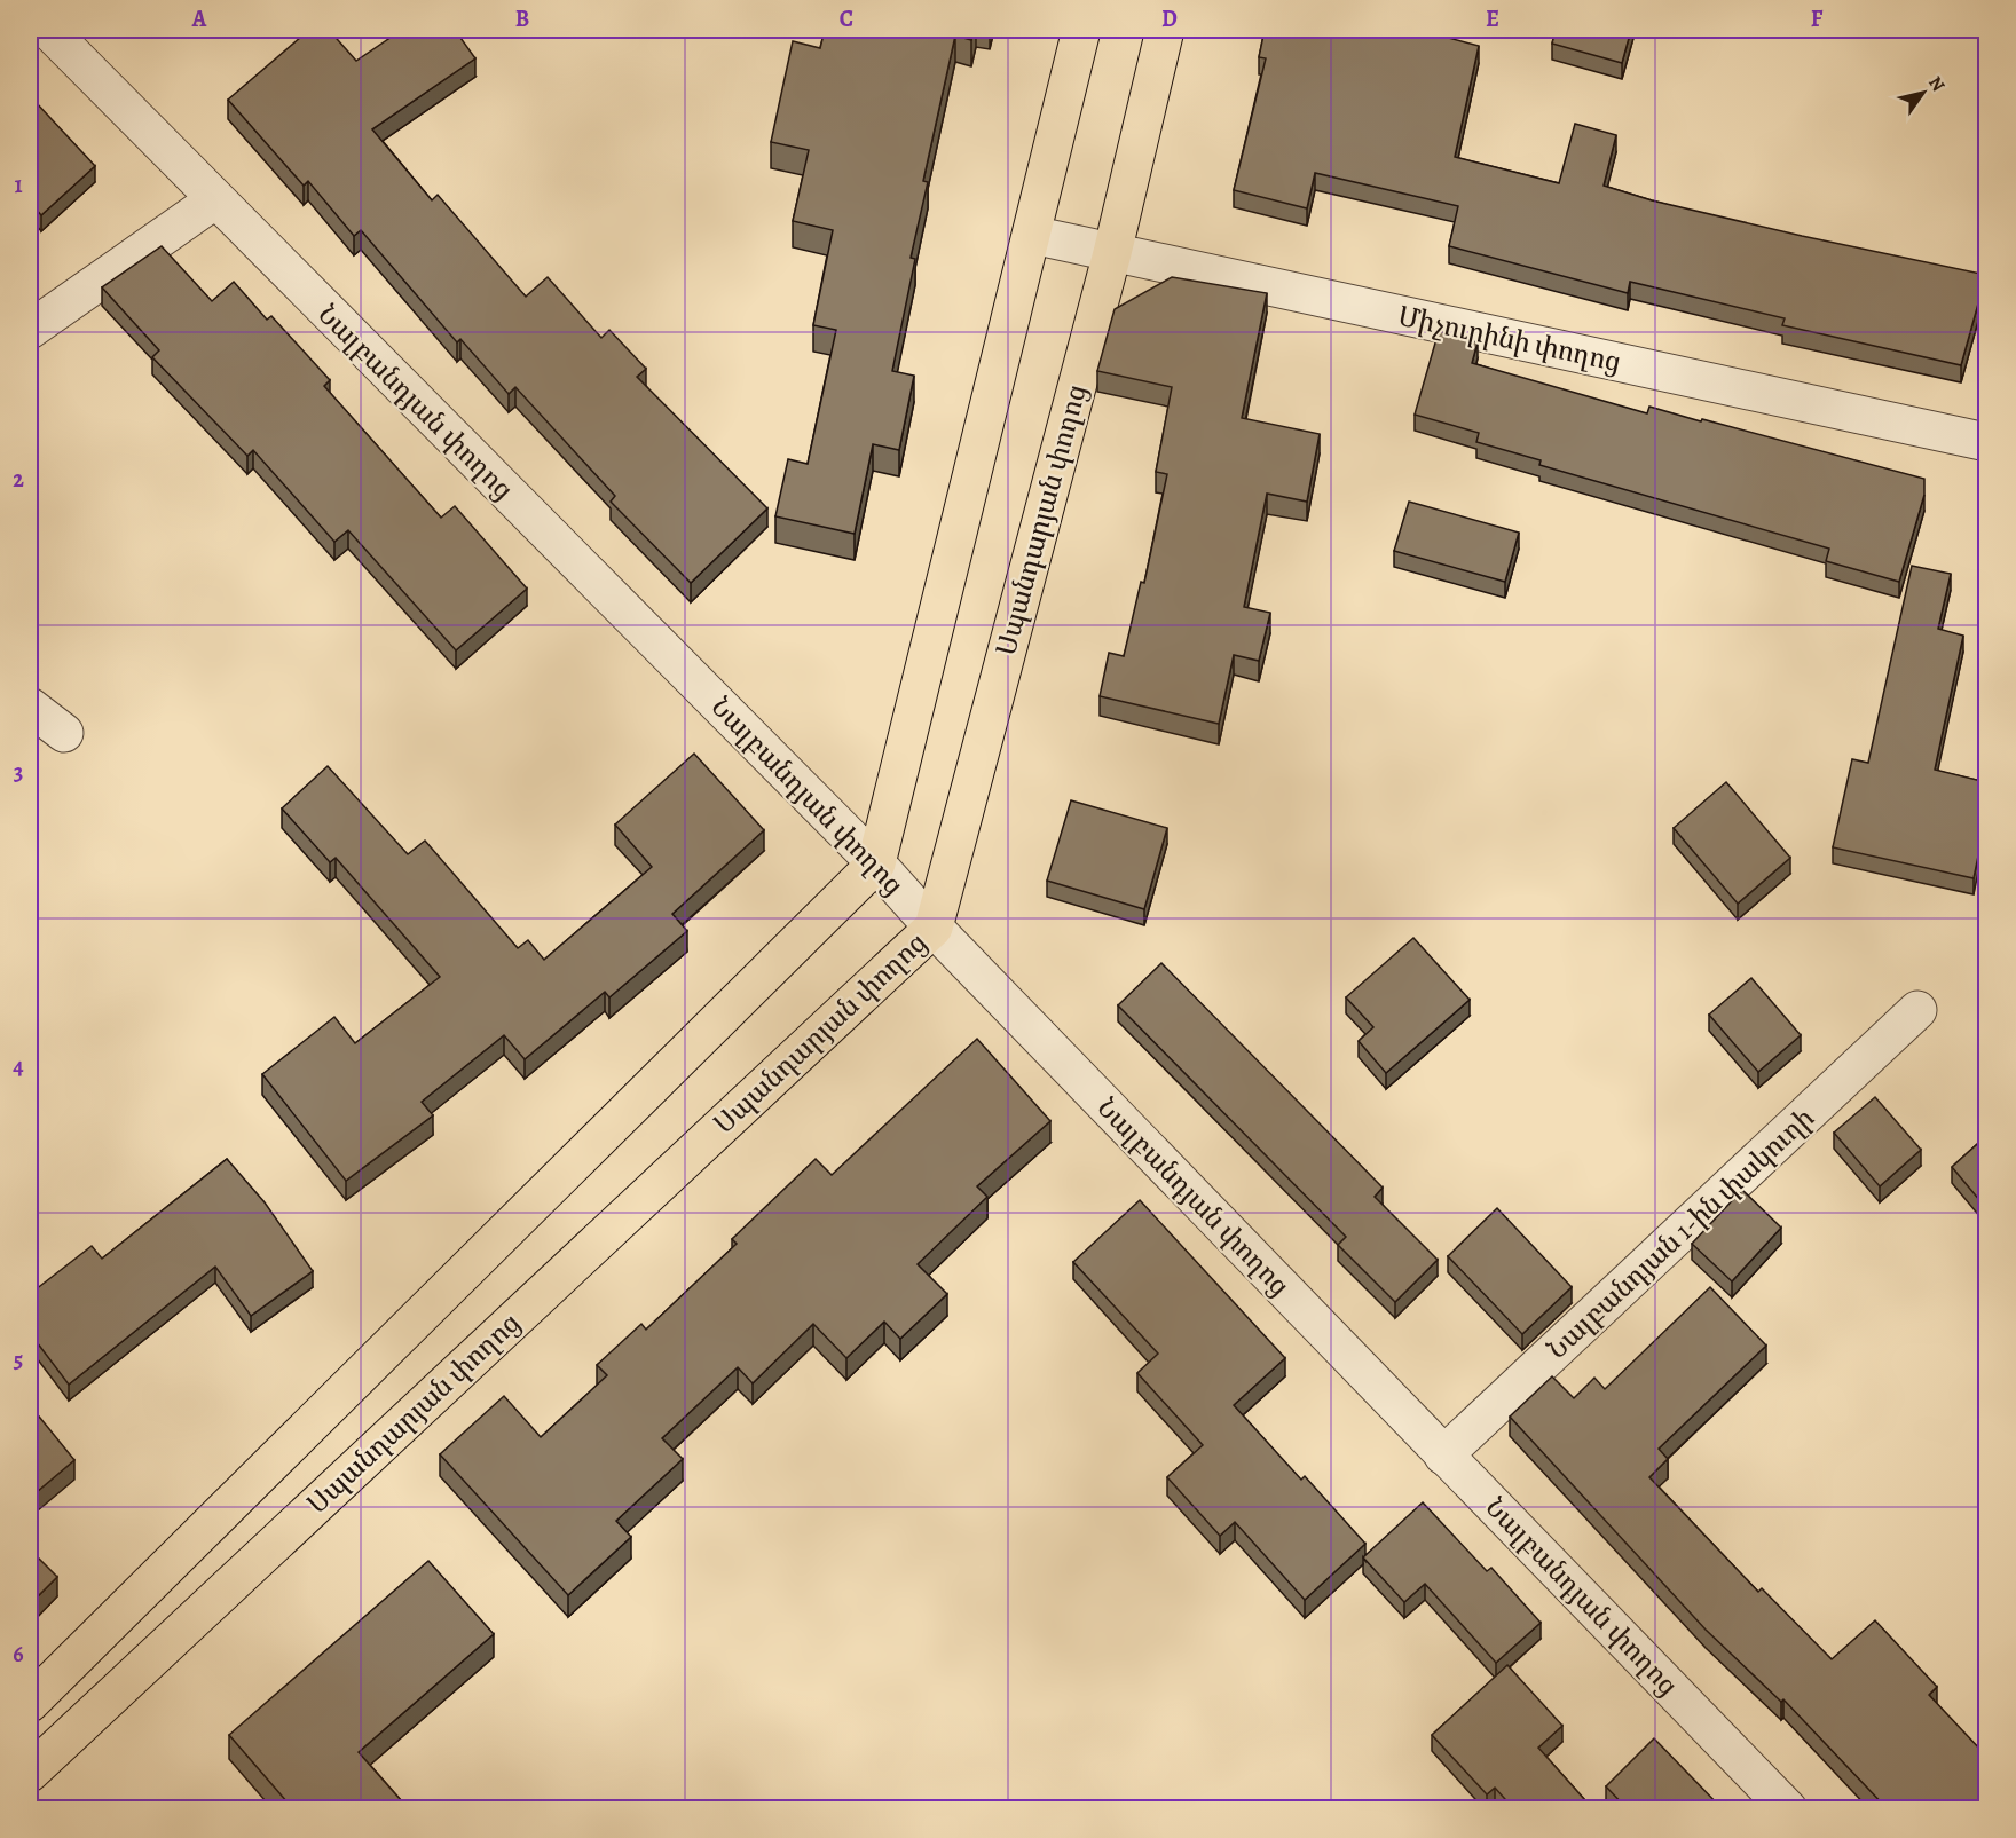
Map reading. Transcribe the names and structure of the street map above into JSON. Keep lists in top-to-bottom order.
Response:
{
  "streets": {
    "main road": ["Սպանդարյան փողոց"],
    "street": ["Միչուրինի փողոց", "Նալբանդյան փողոց", "Նալբանդյան 1-ին փակուղի"]
  },
  "crossings": [
    ["Միչուրինի փողոց", "Սպանդարյան փողոց"],
    ["Նալբանդյան փողոց", "Սպանդարյան փողոց"],
    ["Նալբանդյան փողոց", "Նալբանդյան 1-ին փակուղի"]
  ],
  "north": "top right",
  "grid": {
    "columns": [
      "A",
      "B",
      "C",
      "D",
      "E",
      "F"
    ],
    "rows": [
      "1",
      "2",
      "3",
      "4",
      "5",
      "6"
    ]
  }
}
